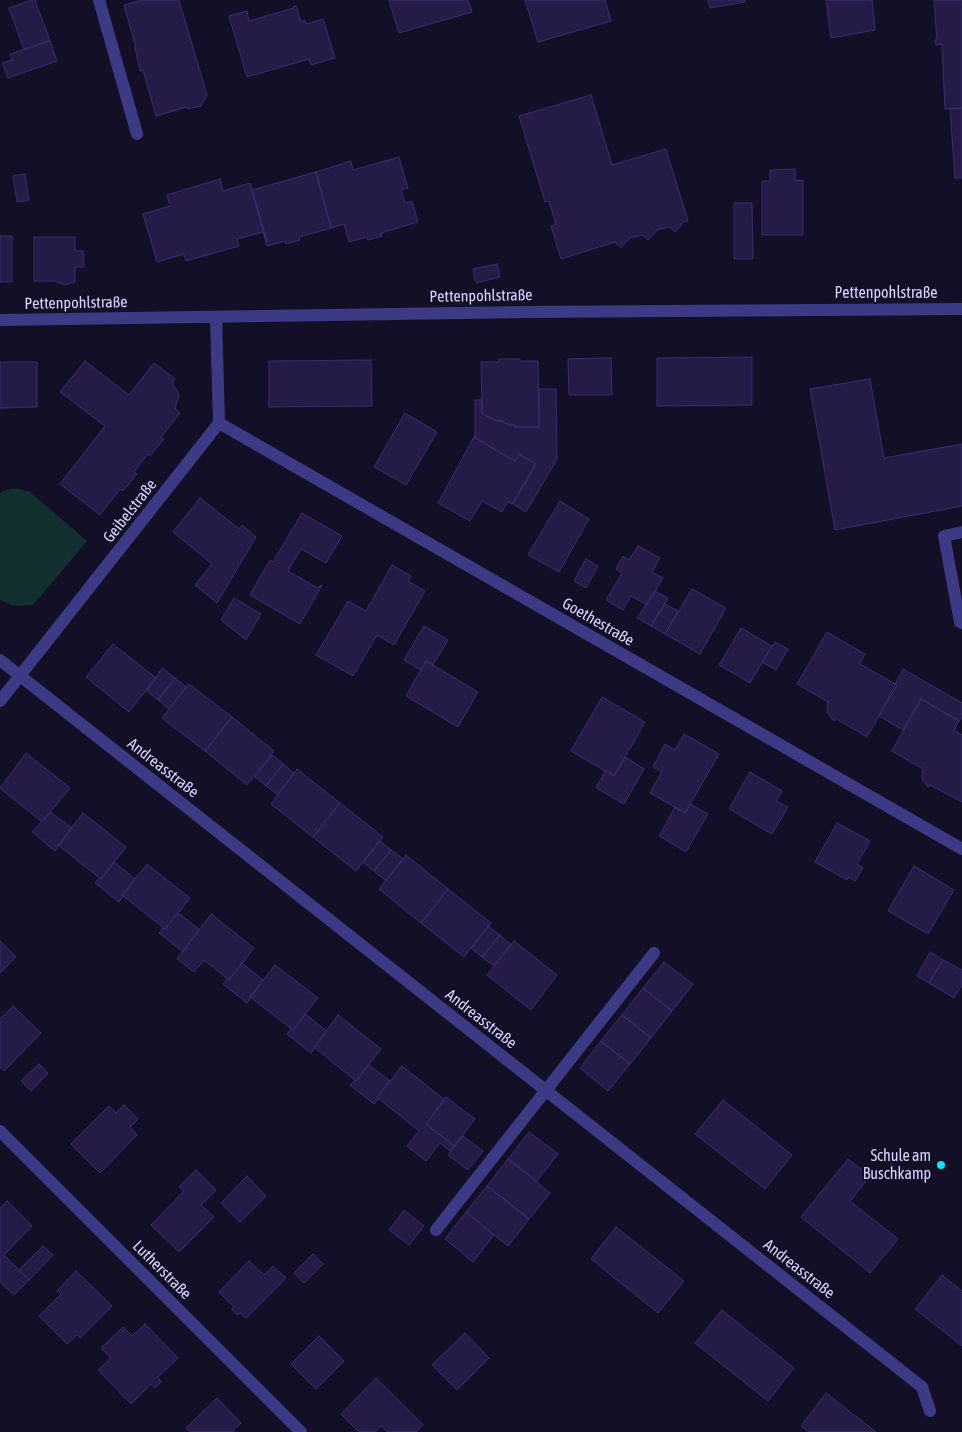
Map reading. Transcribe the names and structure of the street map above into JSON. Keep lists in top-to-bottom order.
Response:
{
  "streets": {
    "street": [
      "Pettenpohlstraße",
      "Geibelstraße",
      "Goethestraße",
      "Andreasstraße",
      "Lutherstraße"
    ]
  },
  "crossings": [
    ["Geibelstraße", "Goethestraße"],
    ["Geibelstraße", "Andreasstraße"]
  ],
  "places": ["Schule am Buschkamp"]
}
